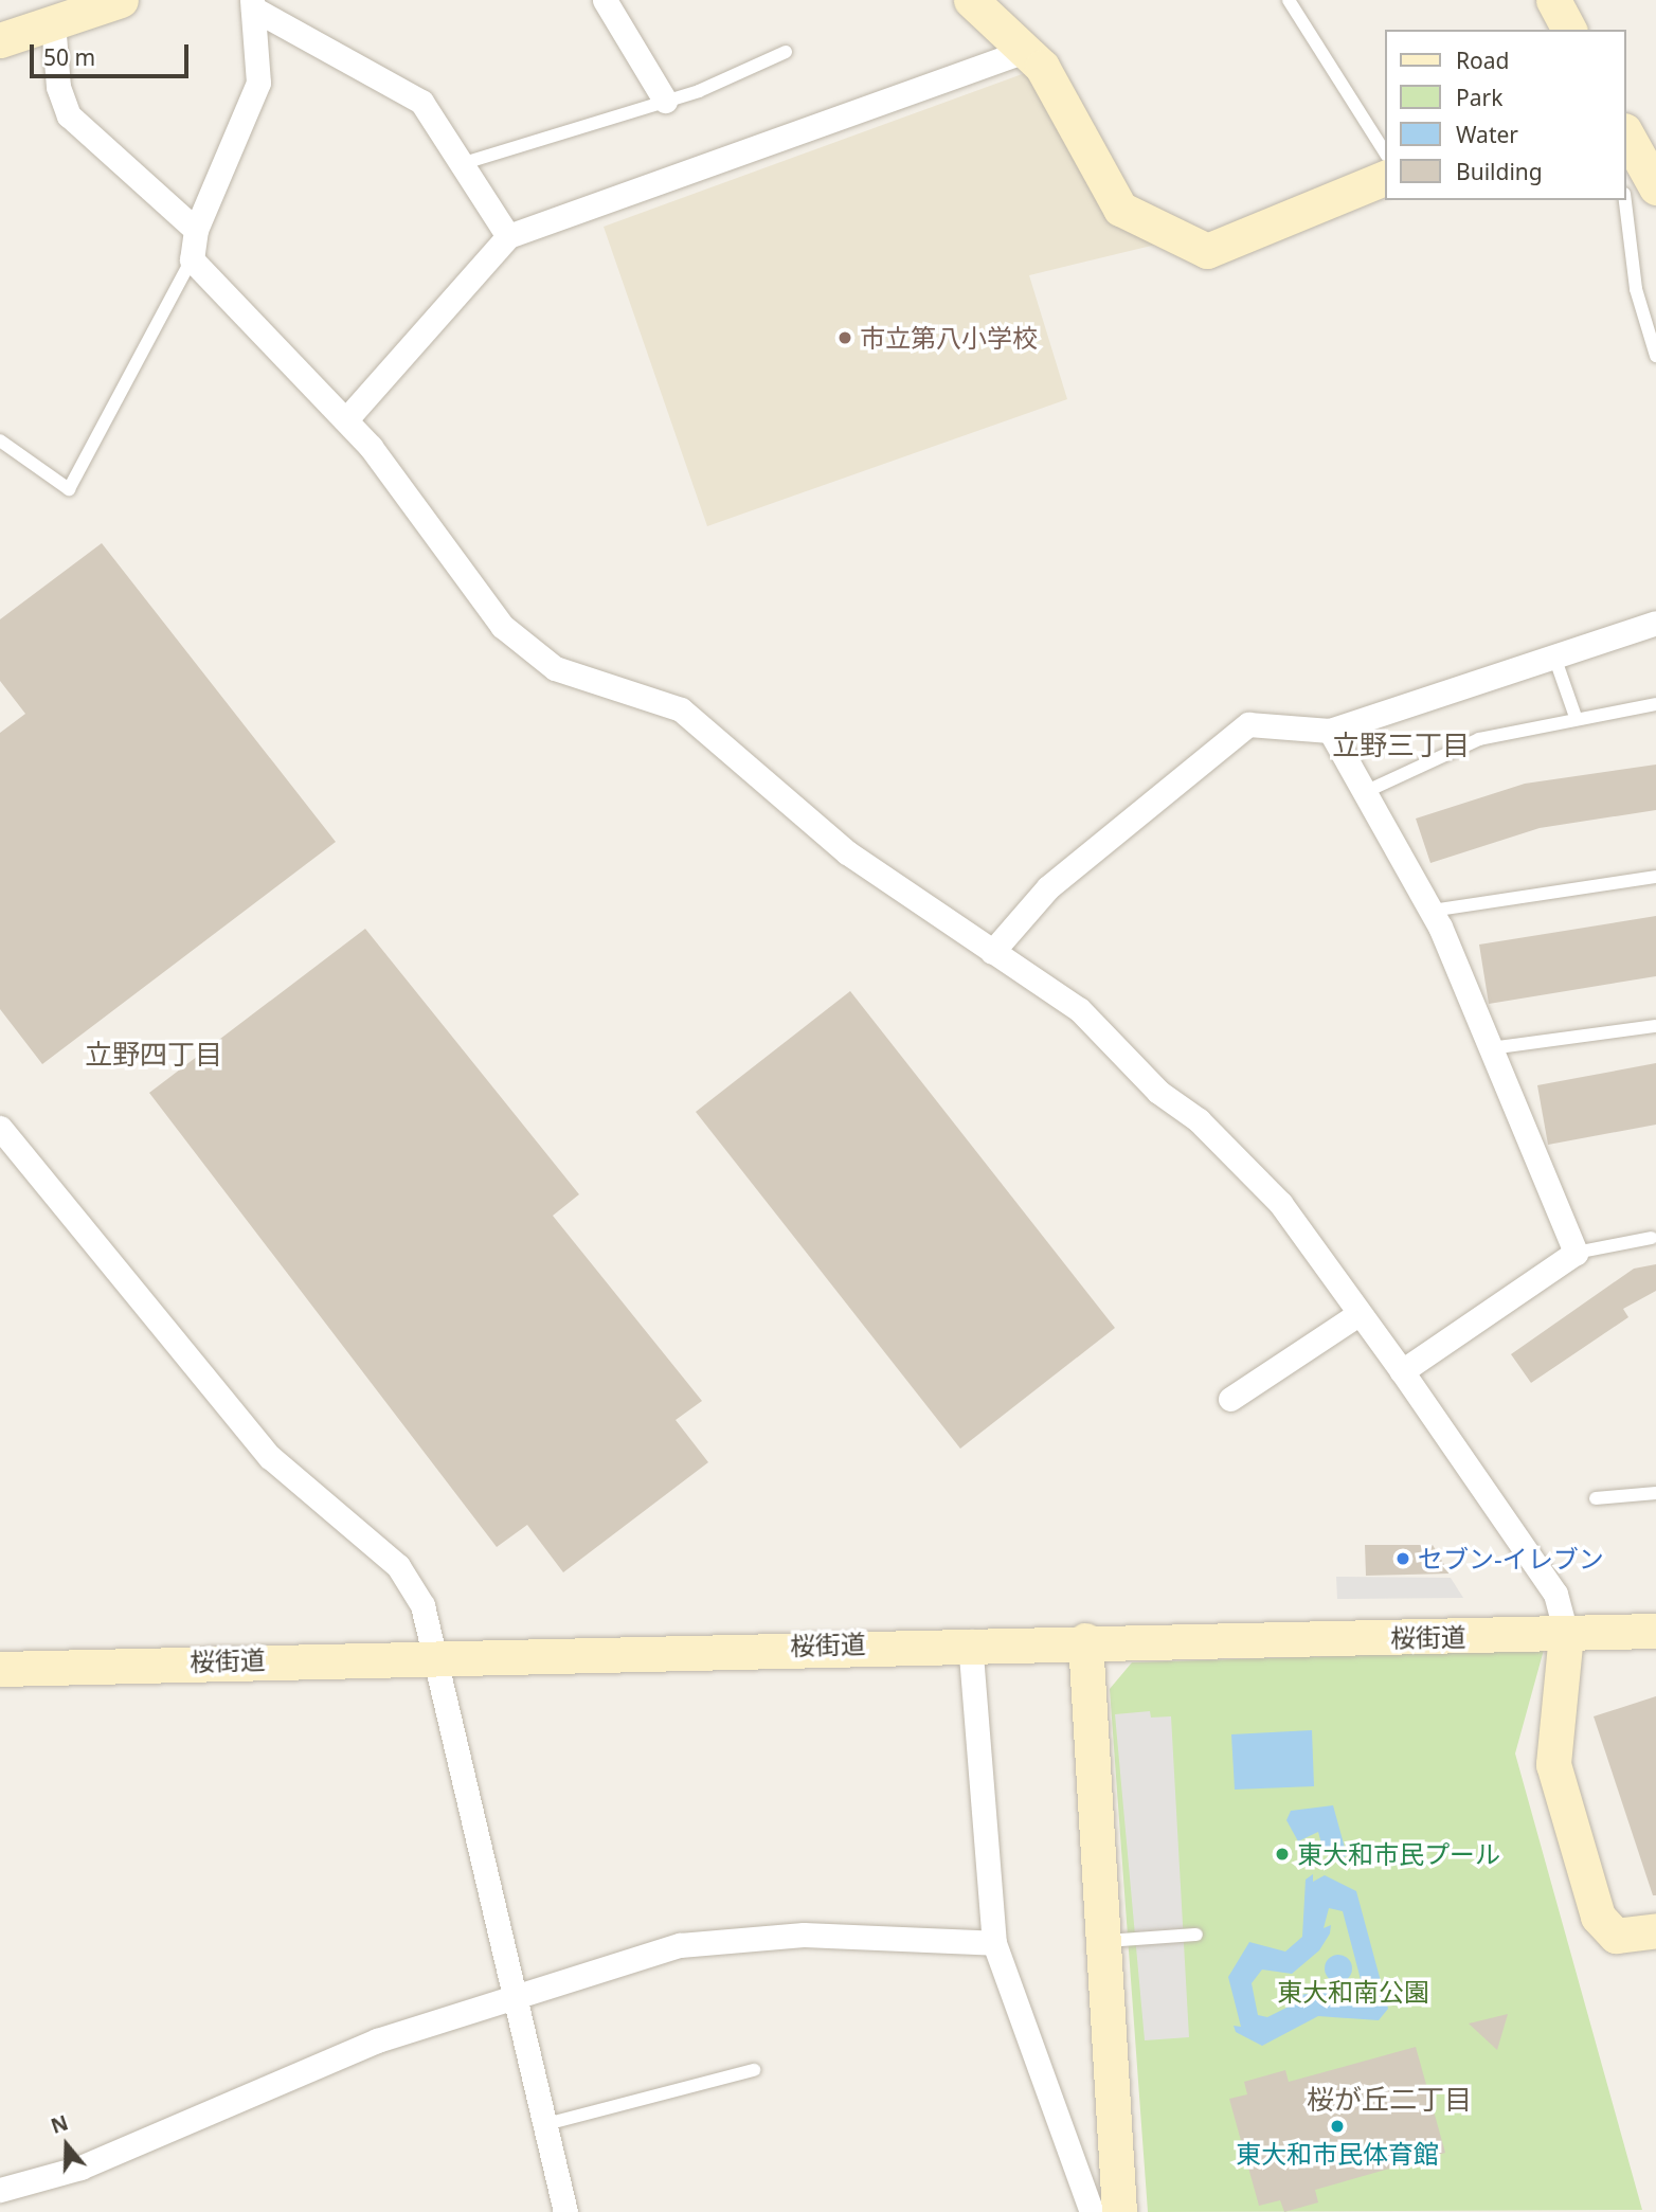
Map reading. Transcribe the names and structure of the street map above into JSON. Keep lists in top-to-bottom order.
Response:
{
  "streets": {
    "street": ["桜街道"]
  },
  "districts": ["立野三丁目", "立野四丁目", "桜が丘二丁目"],
  "parks": ["東大和南公園"],
  "places": [
    "市立第八小学校",
    "セブン-イレブン",
    "東大和市民プール",
    "東大和市民体育館"
  ],
  "legend": [
    "Road",
    "Park",
    "Water",
    "Building"
  ],
  "scale_bar": "50 m",
  "north": "top"
}
